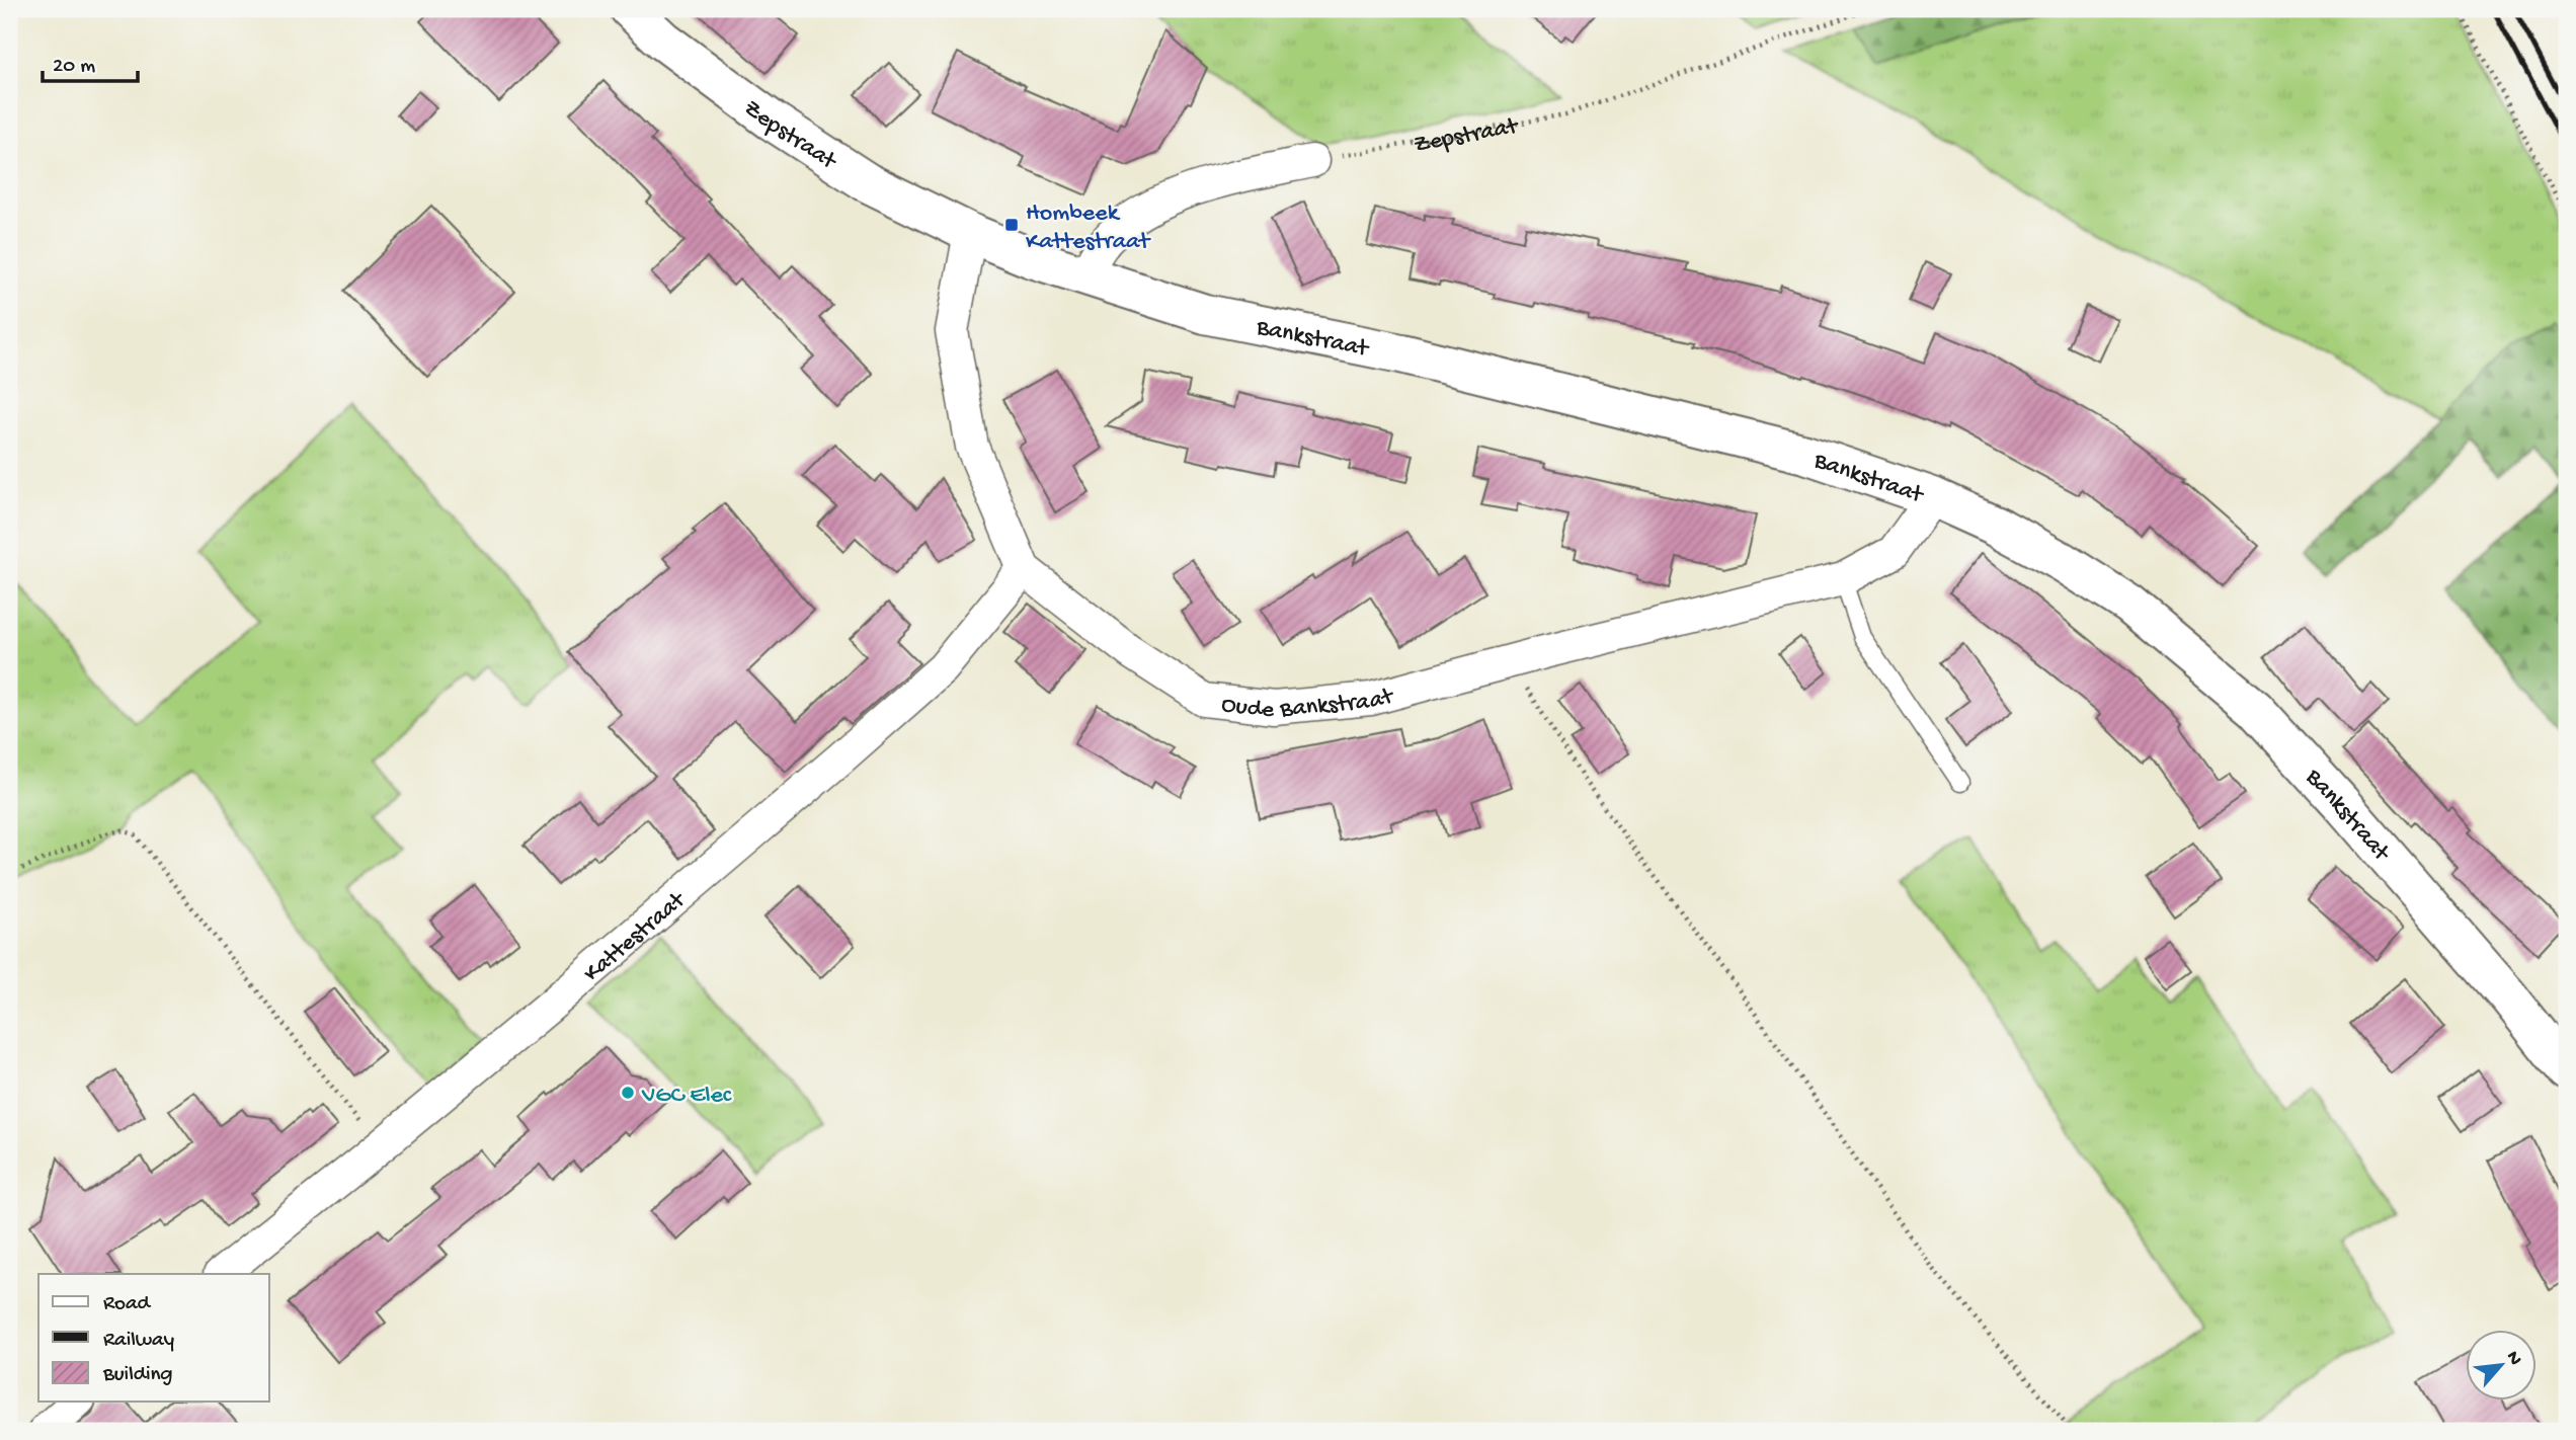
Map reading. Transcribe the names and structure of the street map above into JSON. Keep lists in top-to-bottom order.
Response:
{
  "streets": {
    "street": [
      "Zepstraat",
      "Bankstraat",
      "Oude Bankstraat",
      "Kattestraat"
    ]
  },
  "crossings": [
    ["Zepstraat", "Bankstraat"],
    ["Zepstraat", "Oude Bankstraat"],
    ["Bankstraat", "Oude Bankstraat"],
    ["Oude Bankstraat", "Kattestraat"]
  ],
  "places": {
    "transit": ["Hombeek Kattestraat"],
    "other": ["VGC Elec"]
  },
  "legend": ["Road", "Railway", "Building"],
  "scale_bar": "20 m",
  "north": "top right"
}
